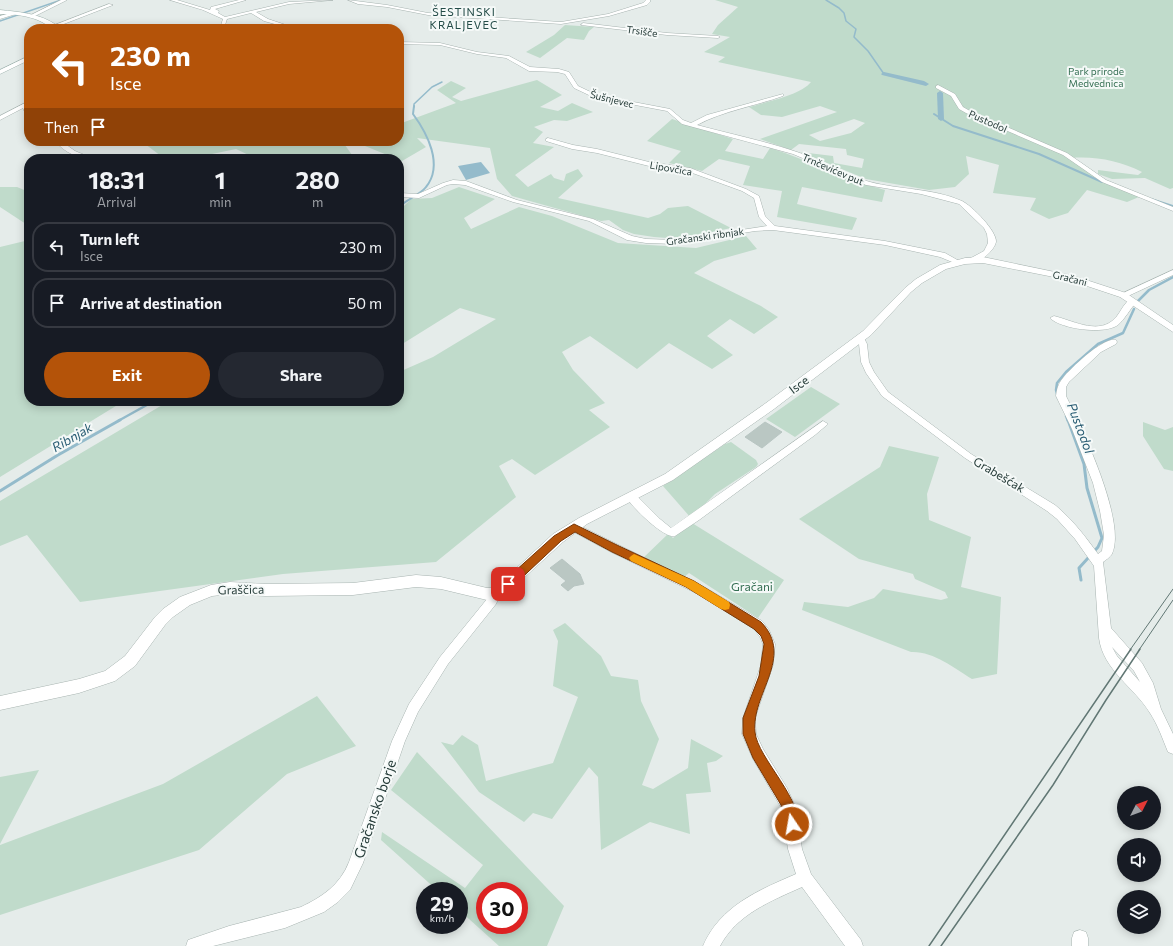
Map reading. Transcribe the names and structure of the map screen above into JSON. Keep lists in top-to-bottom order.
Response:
{
  "streets": {
    "street": [
      "Trsišče",
      "Šušnjevec",
      "Pustodol",
      "Lipovčica",
      "Trnčevićev put",
      "Gračanski ribnjak",
      "Gračani",
      "Isce",
      "Grabešćak",
      "Graščica",
      "Gračansko borje"
    ]
  },
  "crossings": [
    ["Šušnjevec", "Trnčevićev put"],
    ["Lipovčica", "Gračanski ribnjak"],
    ["Gračanski ribnjak", "Gračani"],
    ["Gračanski ribnjak", "Isce"],
    ["Gračani", "Isce"],
    ["Isce", "Grabešćak"],
    ["Isce", "Graščica"],
    ["Isce", "Gračansko borje"],
    ["Graščica", "Gračansko borje"]
  ],
  "districts": ["ŠESTINSKI KRALJEVEC"],
  "water": ["Pustodol", "Ribnjak"],
  "parks": ["Park prirode Medvednica", "Gračani"],
  "north": "top right",
  "page": {
    "turn": ["230 m", "Isce"],
    "then": "Then",
    "eta": [
      "18:31",
      "Arrival",
      "1",
      "min",
      "280",
      "m"
    ],
    "list": [
      {
        "name": "Turn left",
        "note": "Isce",
        "value": "230 m"
      },
      {
        "name": "Arrive at destination",
        "value": "50 m"
      }
    ],
    "buttons": ["Exit", "Share"],
    "speed": "29 km/h",
    "limit": "30"
  }
}
